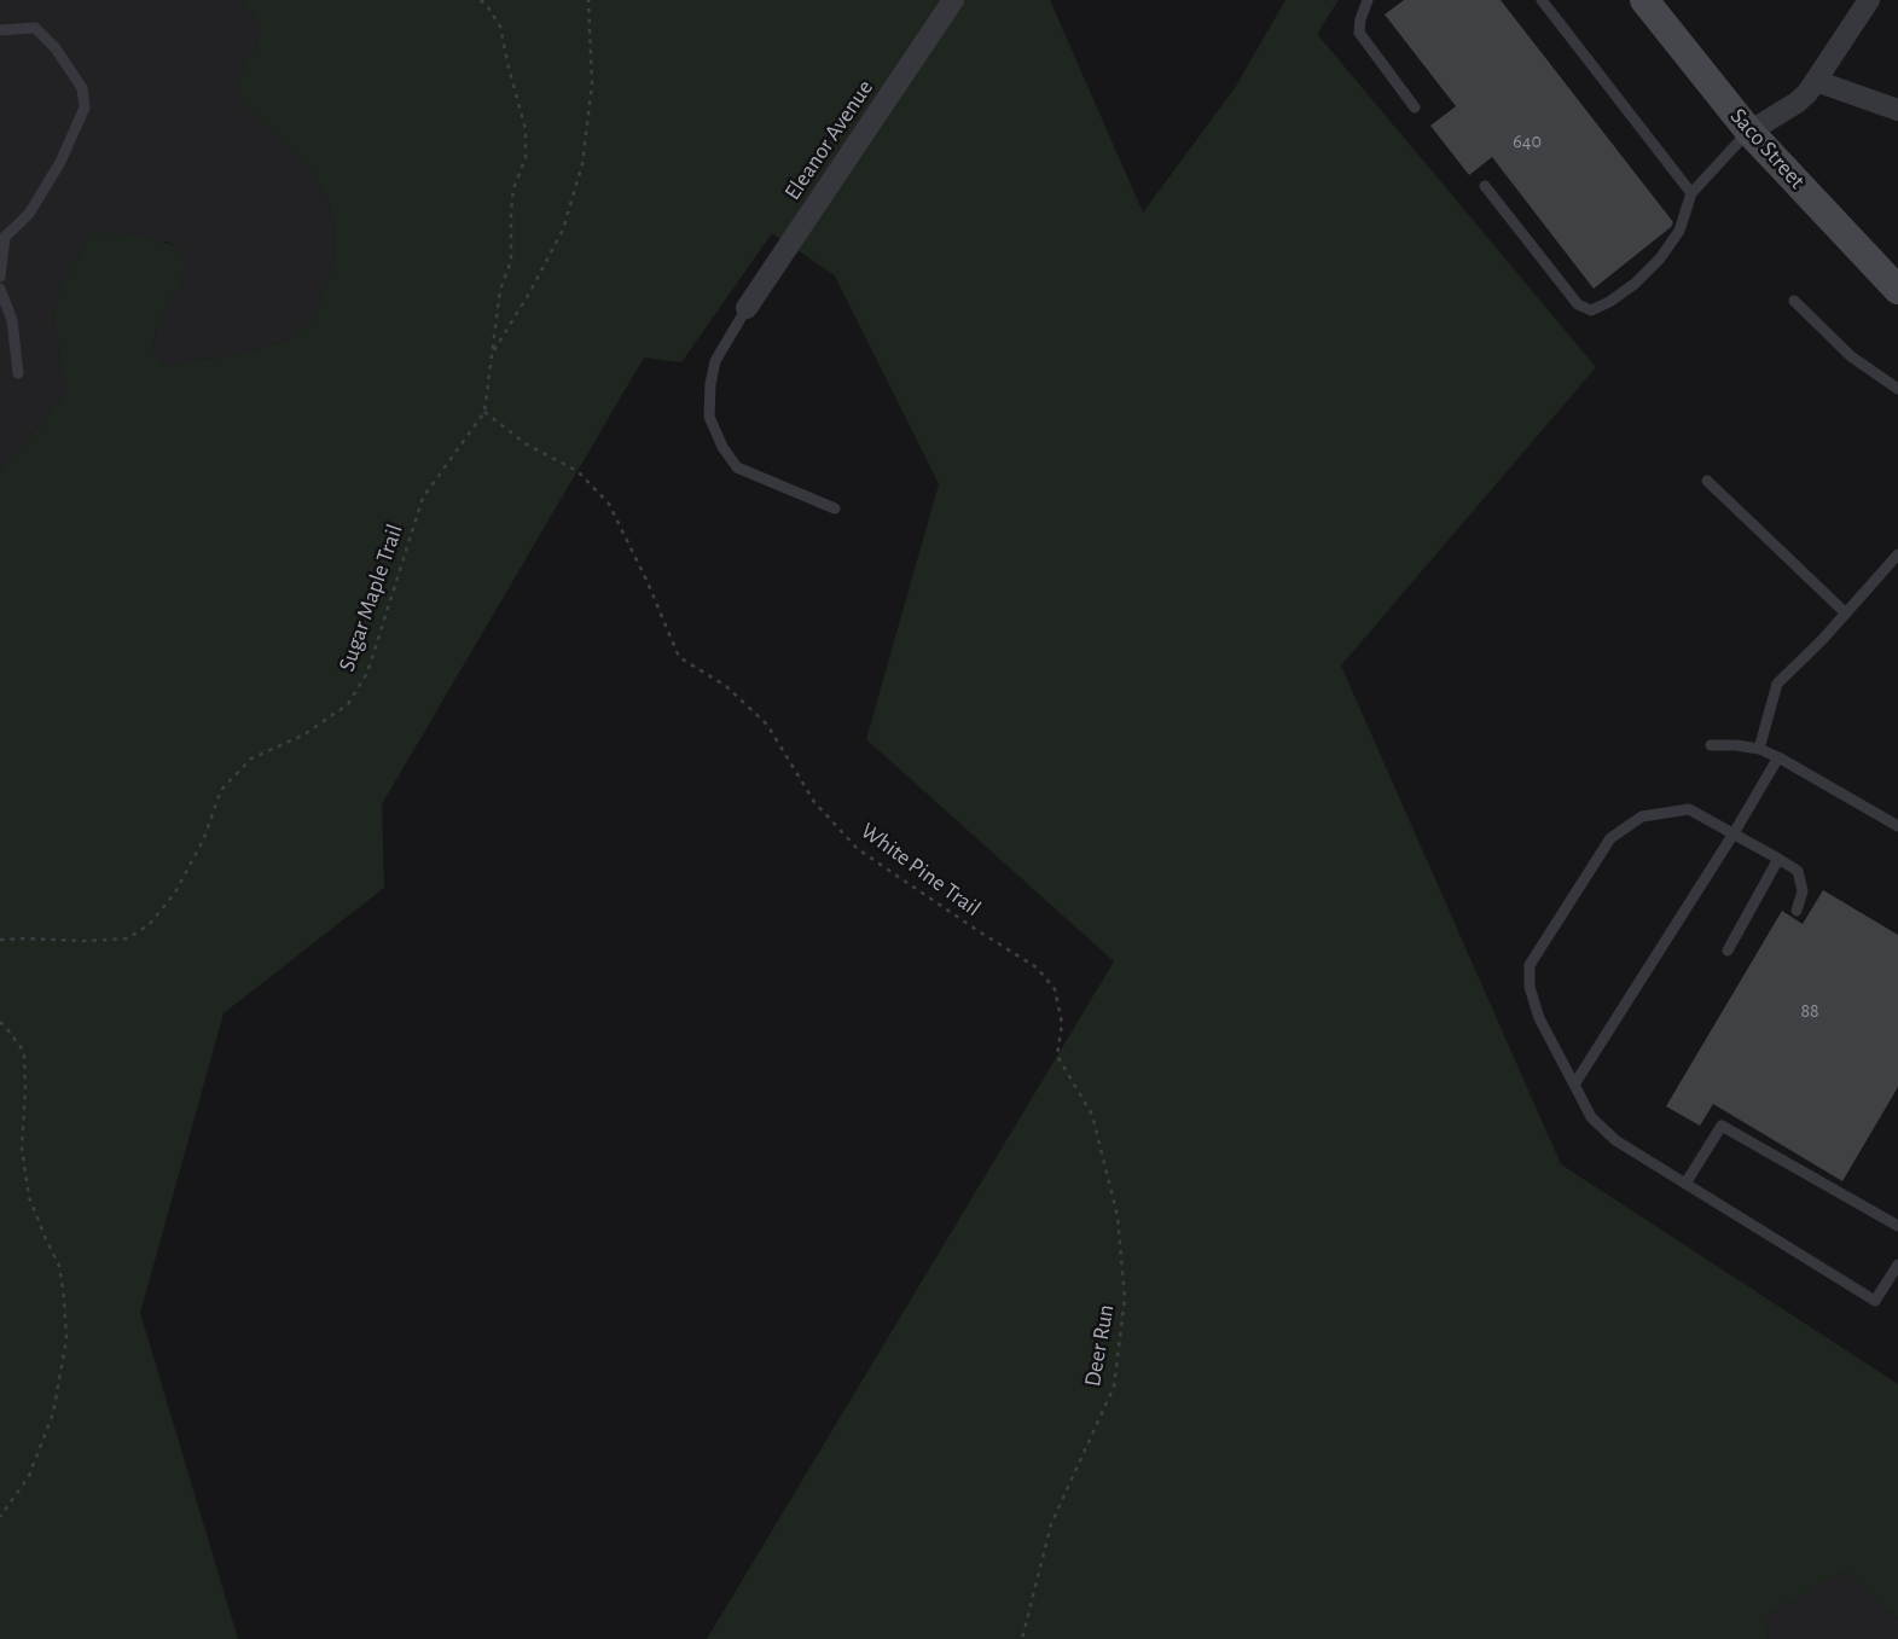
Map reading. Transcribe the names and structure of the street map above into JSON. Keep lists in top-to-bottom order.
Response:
{
  "streets": {
    "main road": ["Saco Street"],
    "street": ["Eleanor Avenue"],
    "path": ["Sugar Maple Trail", "White Pine Trail", "Deer Run"]
  },
  "crossings": [
    ["Sugar Maple Trail", "White Pine Trail"],
    ["White Pine Trail", "Deer Run"]
  ],
  "house_numbers": ["640", "88"]
}
